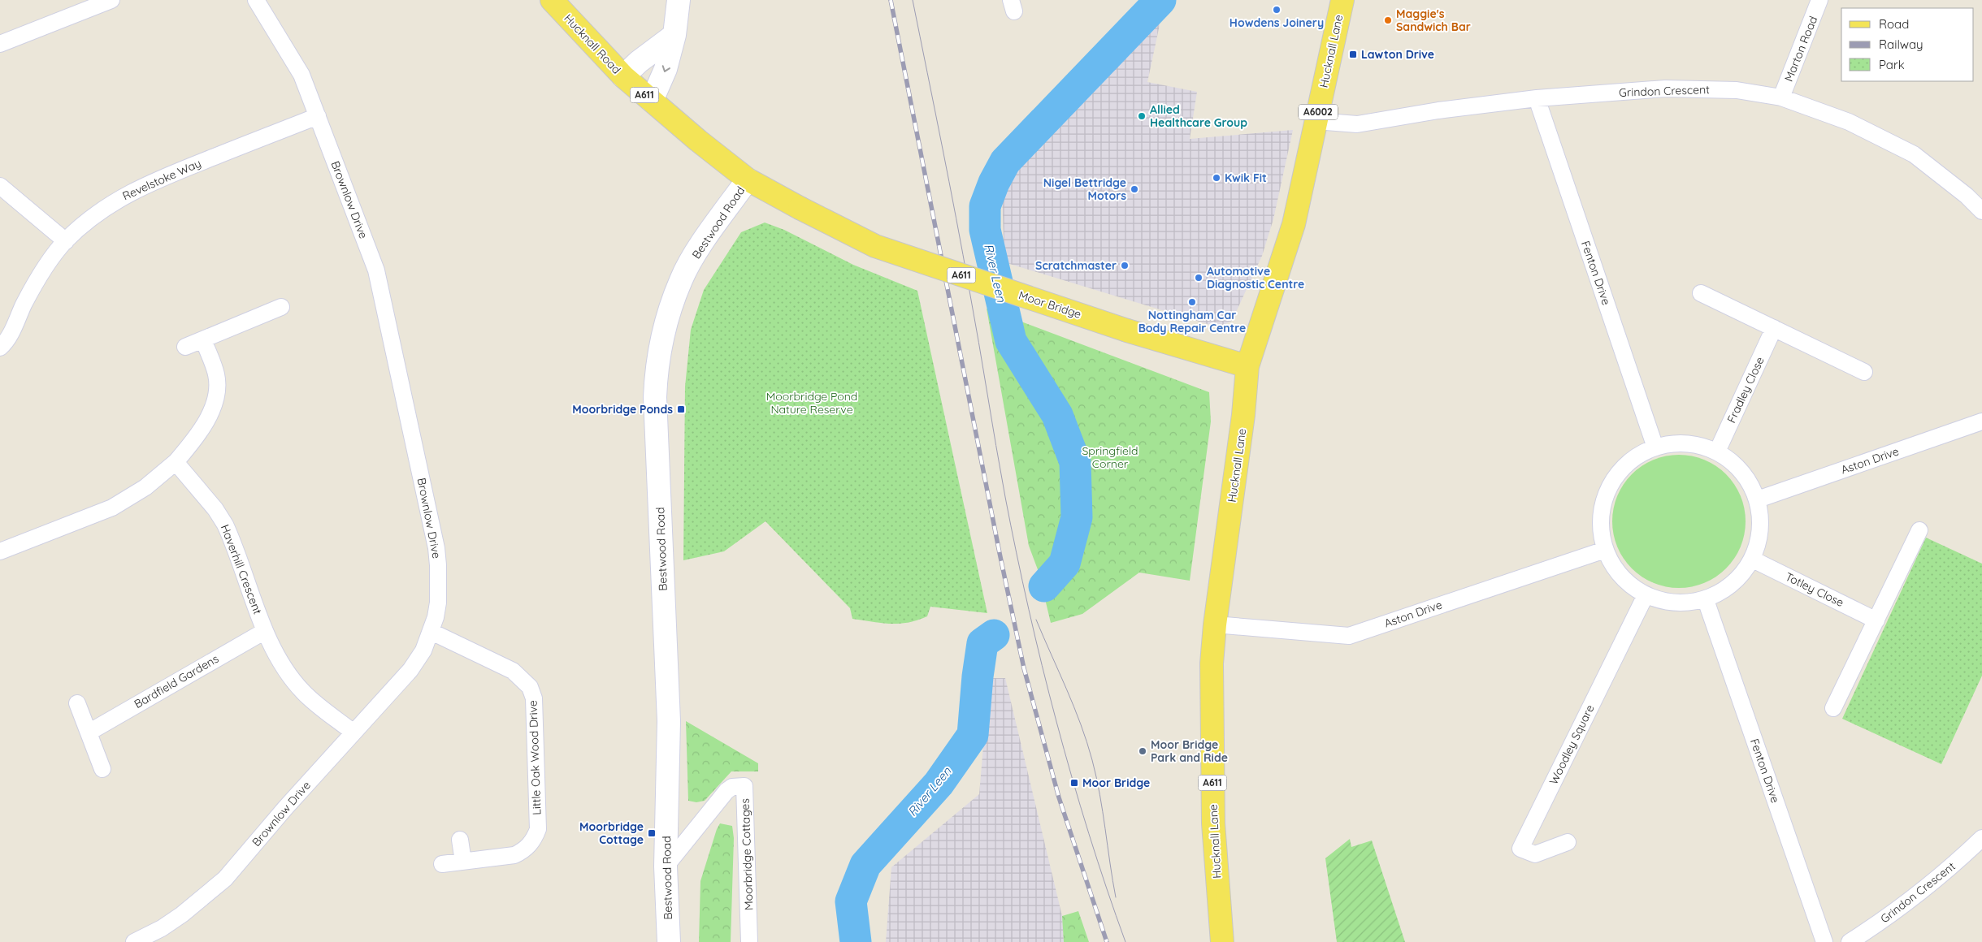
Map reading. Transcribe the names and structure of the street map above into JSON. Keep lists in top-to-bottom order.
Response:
{
  "streets": {
    "main road": [
      "Hucknall Road",
      "Hucknall Lane",
      "A611",
      "A6002",
      "Bestwood Road",
      "Moor Bridge"
    ],
    "street": [
      "Marton Road",
      "Grindon Crescent",
      "Revelstoke Way",
      "Brownlow Drive",
      "Fenton Drive",
      "Fradley Close",
      "Aston Drive",
      "Haverhill Crescent",
      "Totley Close",
      "Bardfield Gardens",
      "Woodley Square",
      "Little Oak Wood Drive",
      "Moorbridge Cottages"
    ]
  },
  "crossings": [
    ["Hucknall Road", "Bestwood Road"],
    ["Hucknall Road", "Moor Bridge"],
    ["Marton Road", "Grindon Crescent"],
    ["Hucknall Lane", "Grindon Crescent"],
    ["Hucknall Lane", "Moor Bridge"],
    ["Hucknall Lane", "Aston Drive"],
    ["Grindon Crescent", "Fenton Drive"],
    ["Revelstoke Way", "Brownlow Drive"],
    ["Brownlow Drive", "Haverhill Crescent"],
    ["Brownlow Drive", "Little Oak Wood Drive"],
    ["Bestwood Road", "Moor Bridge"],
    ["Bestwood Road", "Moorbridge Cottages"],
    ["Haverhill Crescent", "Bardfield Gardens"]
  ],
  "water": ["River Leen"],
  "parks": ["Moorbridge Pond Nature Reserve", "Springfield Corner"],
  "places": {
    "other": [
      "Howdens Joinery",
      "Maggie's Sandwich Bar",
      "Allied Healthcare Group",
      "Kwik Fit",
      "Nigel Bettridge Motors",
      "Scratchmaster",
      "Automotive Diagnostic Centre",
      "Nottingham Car Body Repair Centre",
      "Moor Bridge Park and Ride"
    ],
    "transit": [
      "Lawton Drive",
      "Moorbridge Ponds",
      "Moor Bridge",
      "Moorbridge Cottage"
    ]
  },
  "legend": ["Road", "Railway", "Park"]
}
